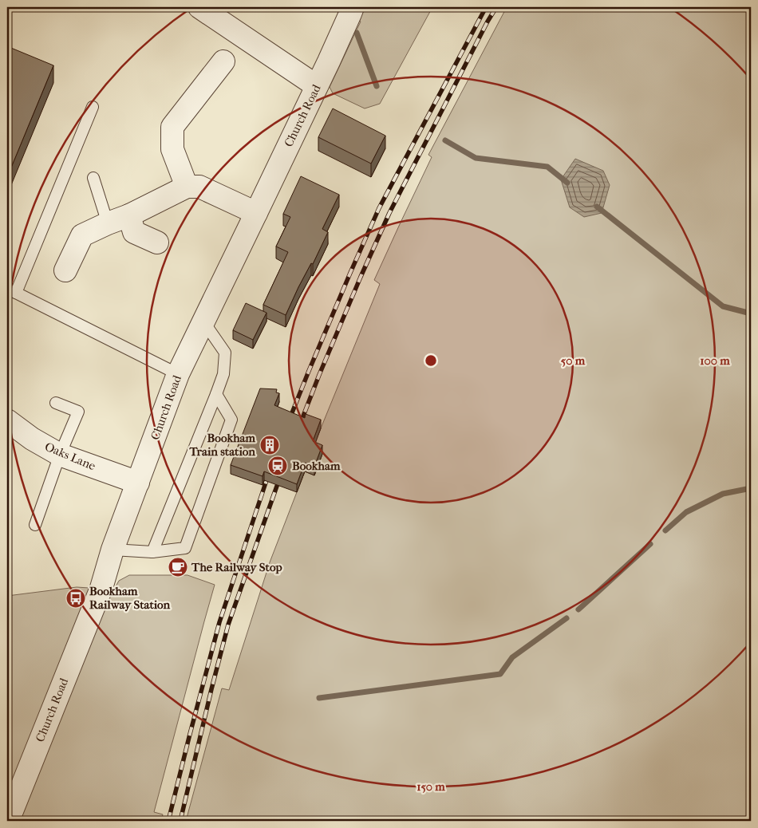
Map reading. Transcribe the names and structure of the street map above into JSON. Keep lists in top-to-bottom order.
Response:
{
  "streets": {
    "street": ["Church Road", "Oaks Lane"]
  },
  "crossings": [
    ["Church Road", "Oaks Lane"]
  ],
  "places": {
    "building": ["Bookham Train station"],
    "station": ["Bookham"],
    "cafe": ["The Railway Stop"],
    "bus stop": ["Bookham Railway Station"]
  },
  "rings": ["50 m", "100 m", "150 m"]
}
